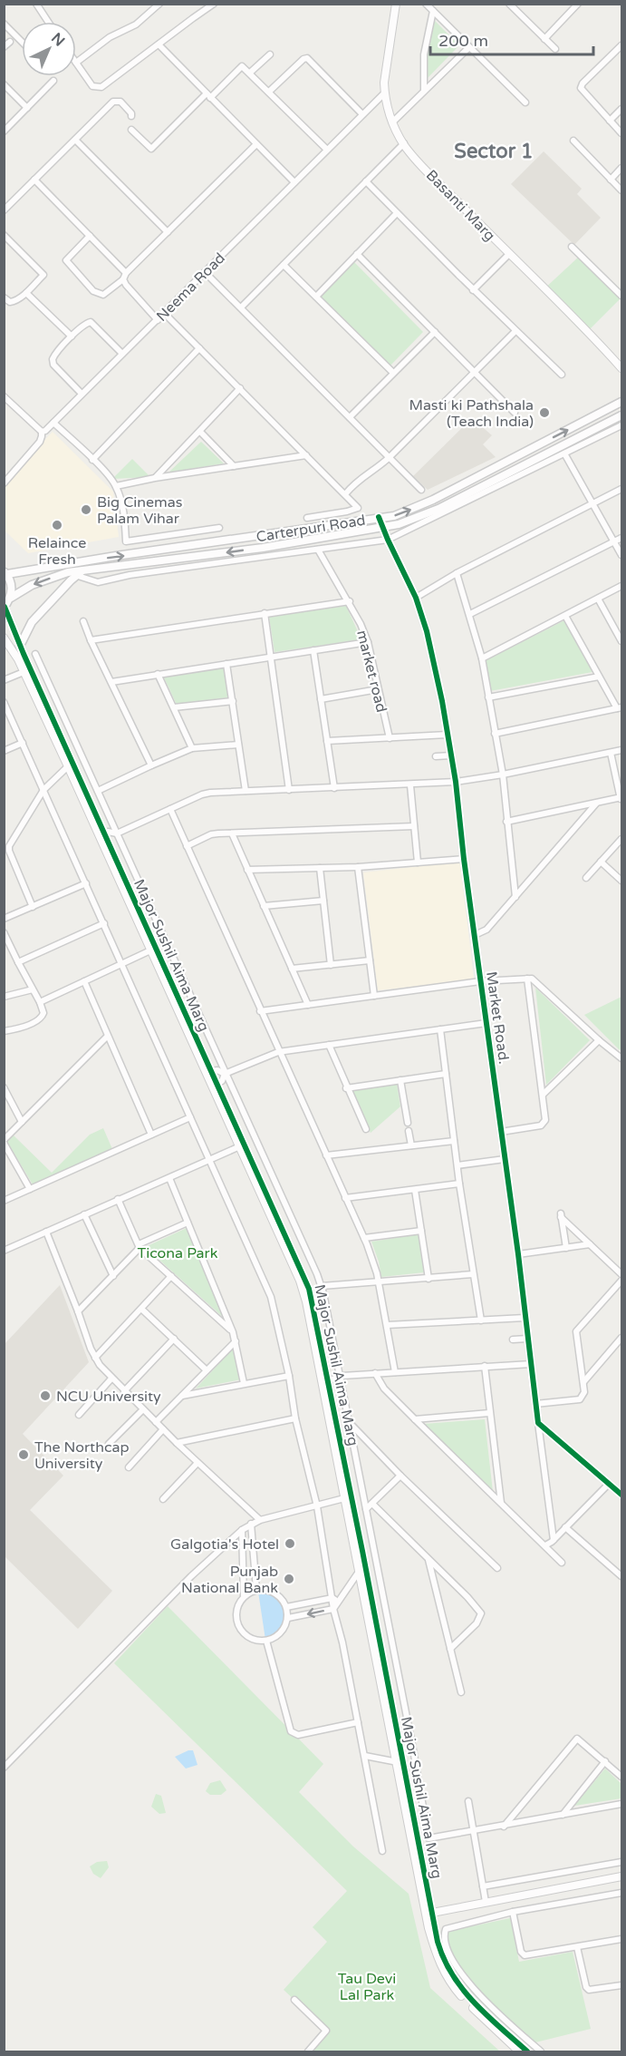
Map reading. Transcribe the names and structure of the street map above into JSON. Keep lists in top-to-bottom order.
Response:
{
  "streets": {
    "main road": ["Carterpuri Road"],
    "street": [
      "Basanti Marg",
      "Neema Road",
      "market road",
      "Major Sushil Aima Marg",
      "Market Road."
    ]
  },
  "crossings": [
    ["Basanti Marg", "Neema Road"],
    ["Carterpuri Road", "Market Road."]
  ],
  "districts": ["Sector 1"],
  "parks": ["Ticona Park", "Tau Devi Lal Park"],
  "places": [
    "Masti ki Pathshala (Teach India)",
    "Big Cinemas Palam Vihar",
    "Relaince Fresh",
    "NCU University",
    "The Northcap University",
    "Galgotia's Hotel",
    "Punjab National Bank"
  ],
  "scale_bar": "200 m",
  "north": "top right"
}
